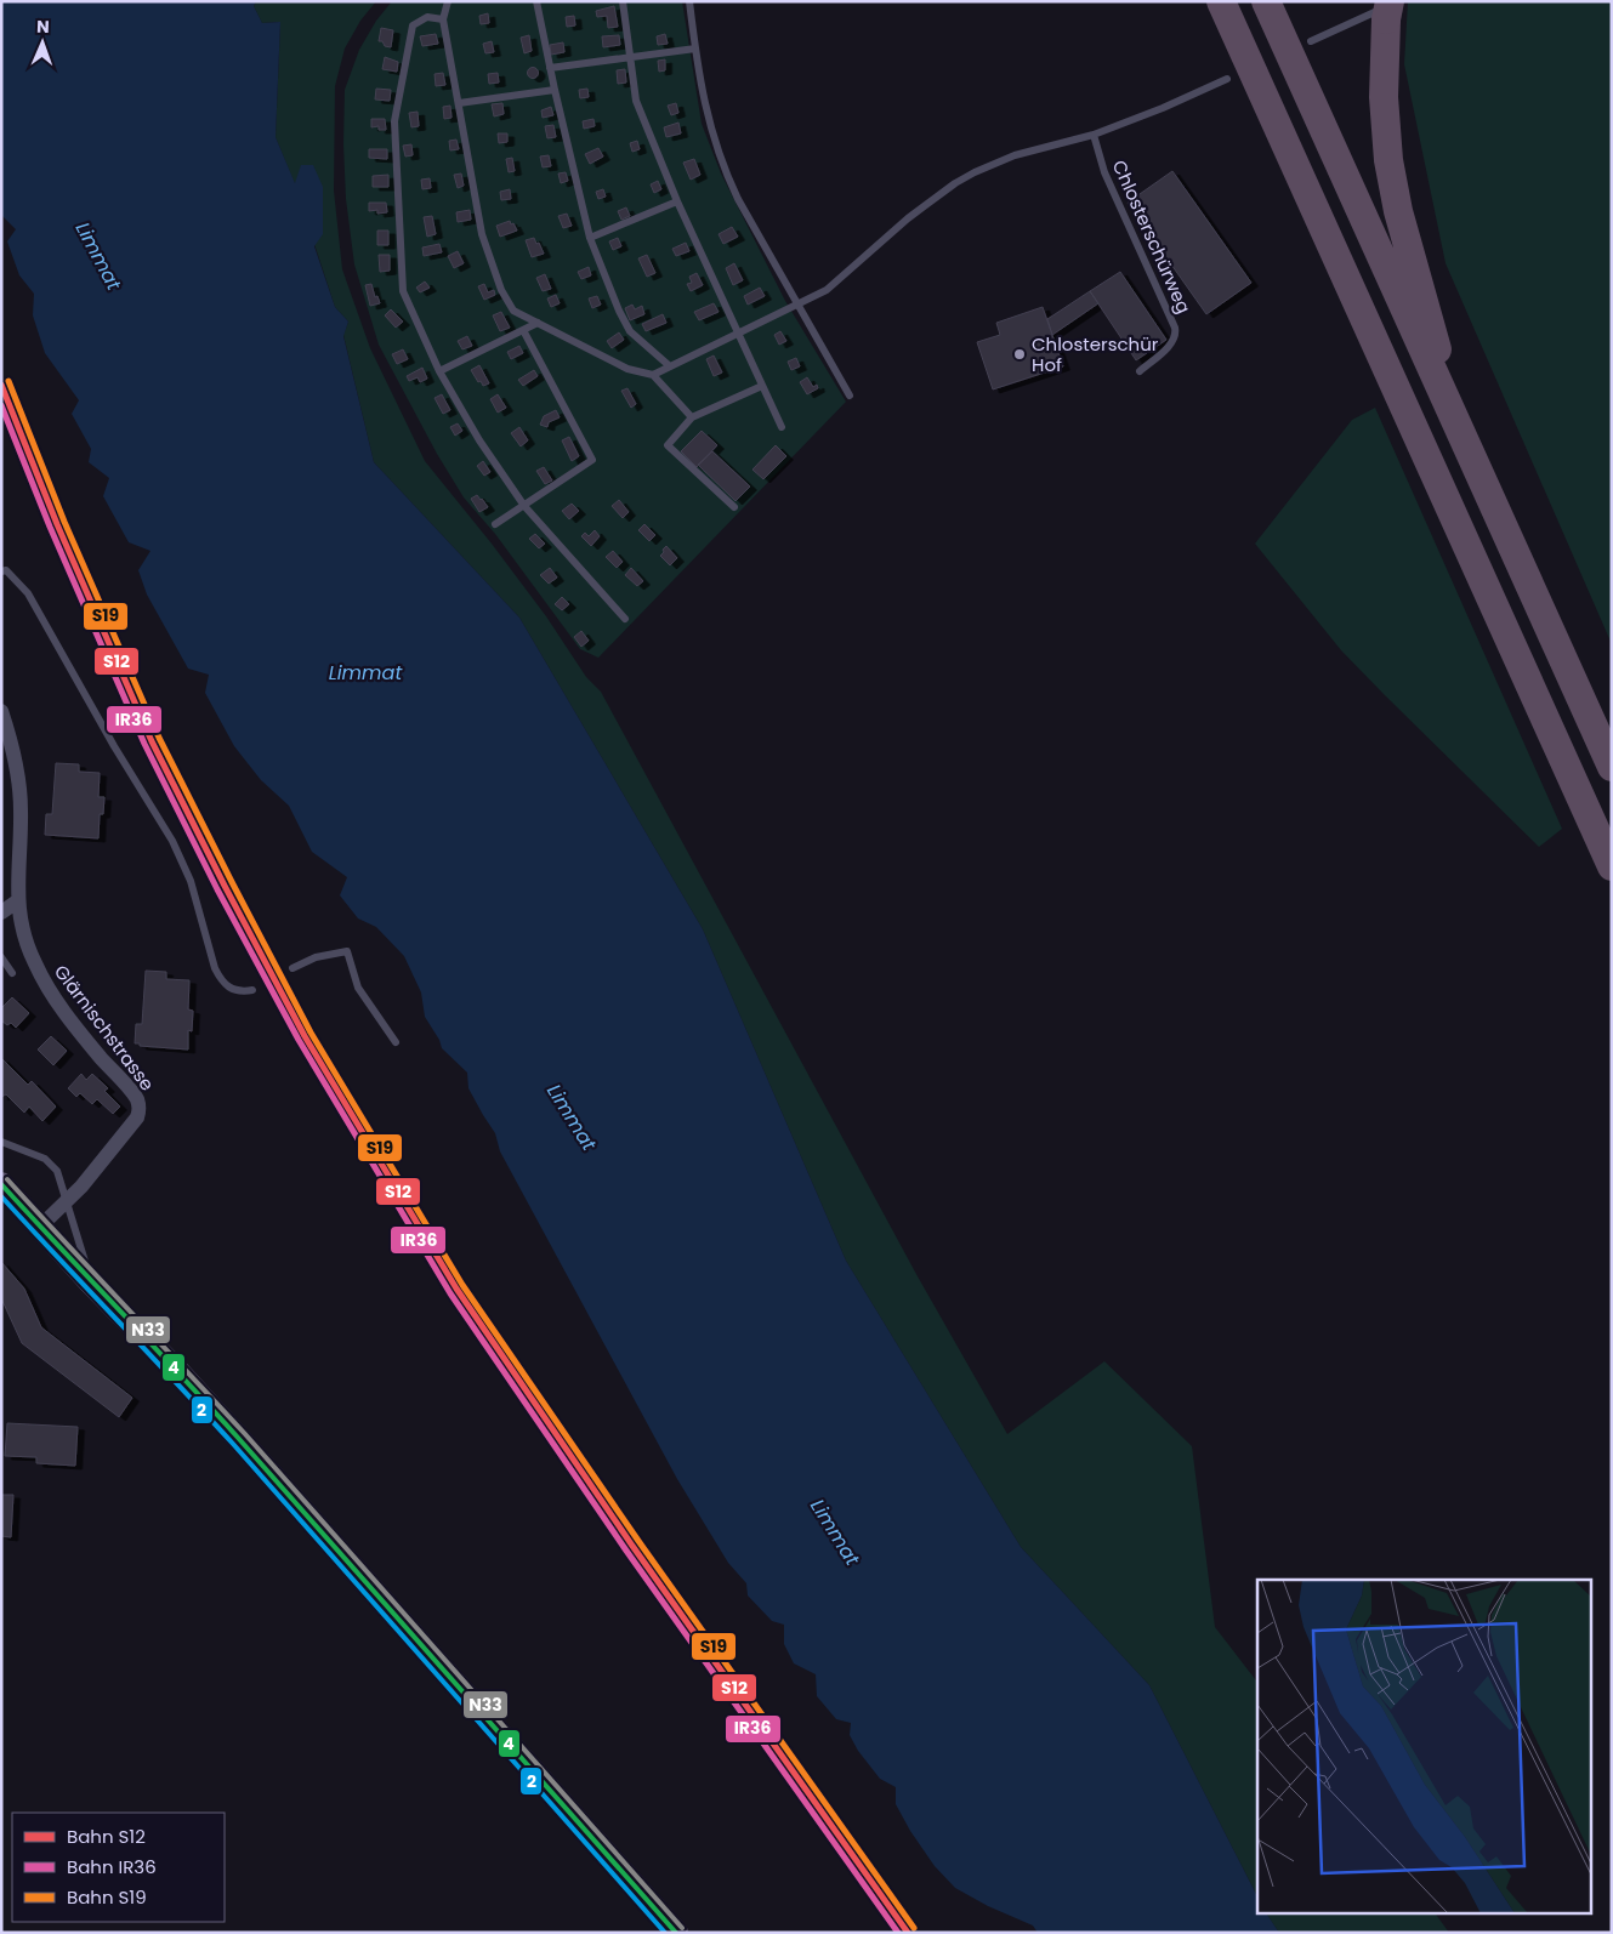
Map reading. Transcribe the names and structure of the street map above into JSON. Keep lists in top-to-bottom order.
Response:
{
  "streets": {
    "street": ["Glärnischstrasse"],
    "lane": ["Chlosterschürweg"]
  },
  "water": ["Limmat"],
  "places": ["Chlosterschür Hof"],
  "lines": [
    "rail line S19",
    "rail line S12",
    "rail line IR36",
    "transit line N33",
    "transit line 4",
    "transit line 2"
  ],
  "legend": ["Bahn S12", "Bahn IR36", "Bahn S19"],
  "north": "top"
}
